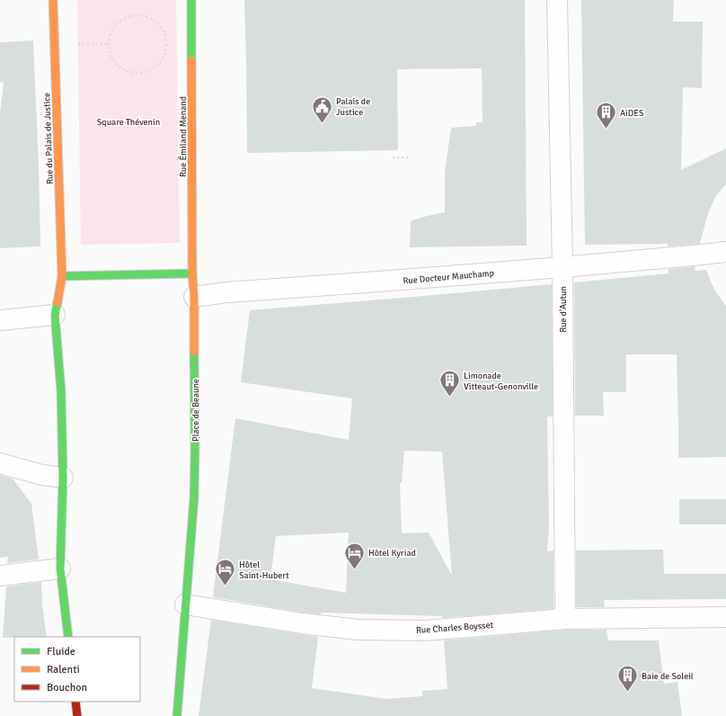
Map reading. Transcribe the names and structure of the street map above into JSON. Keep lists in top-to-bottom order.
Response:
{
  "streets": {
    "main road": ["Rue Émiland Menand", "Rue du Palais de Justice", "Place de Beaune"],
    "street": ["Rue Docteur Mauchamp", "Rue d'Autun", "Rue Charles Boysset"]
  },
  "crossings": [
    ["Rue Émiland Menand", "Place de Beaune"],
    ["Rue Docteur Mauchamp", "Rue d'Autun"],
    ["Rue Docteur Mauchamp", "Place de Beaune"],
    ["Rue d'Autun", "Rue Charles Boysset"],
    ["Place de Beaune", "Rue Charles Boysset"]
  ],
  "parks": ["Square Thévenin"],
  "places": {
    "public building": ["Palais de Justice"],
    "building": ["AiDES", "Limonade Vitteaut-Genonville", "Baie de Soleil"],
    "hotel": ["Hôtel Kyriad", "Hôtel Saint-Hubert"]
  },
  "legend": ["Fluide", "Ralenti", "Bouchon"]
}
